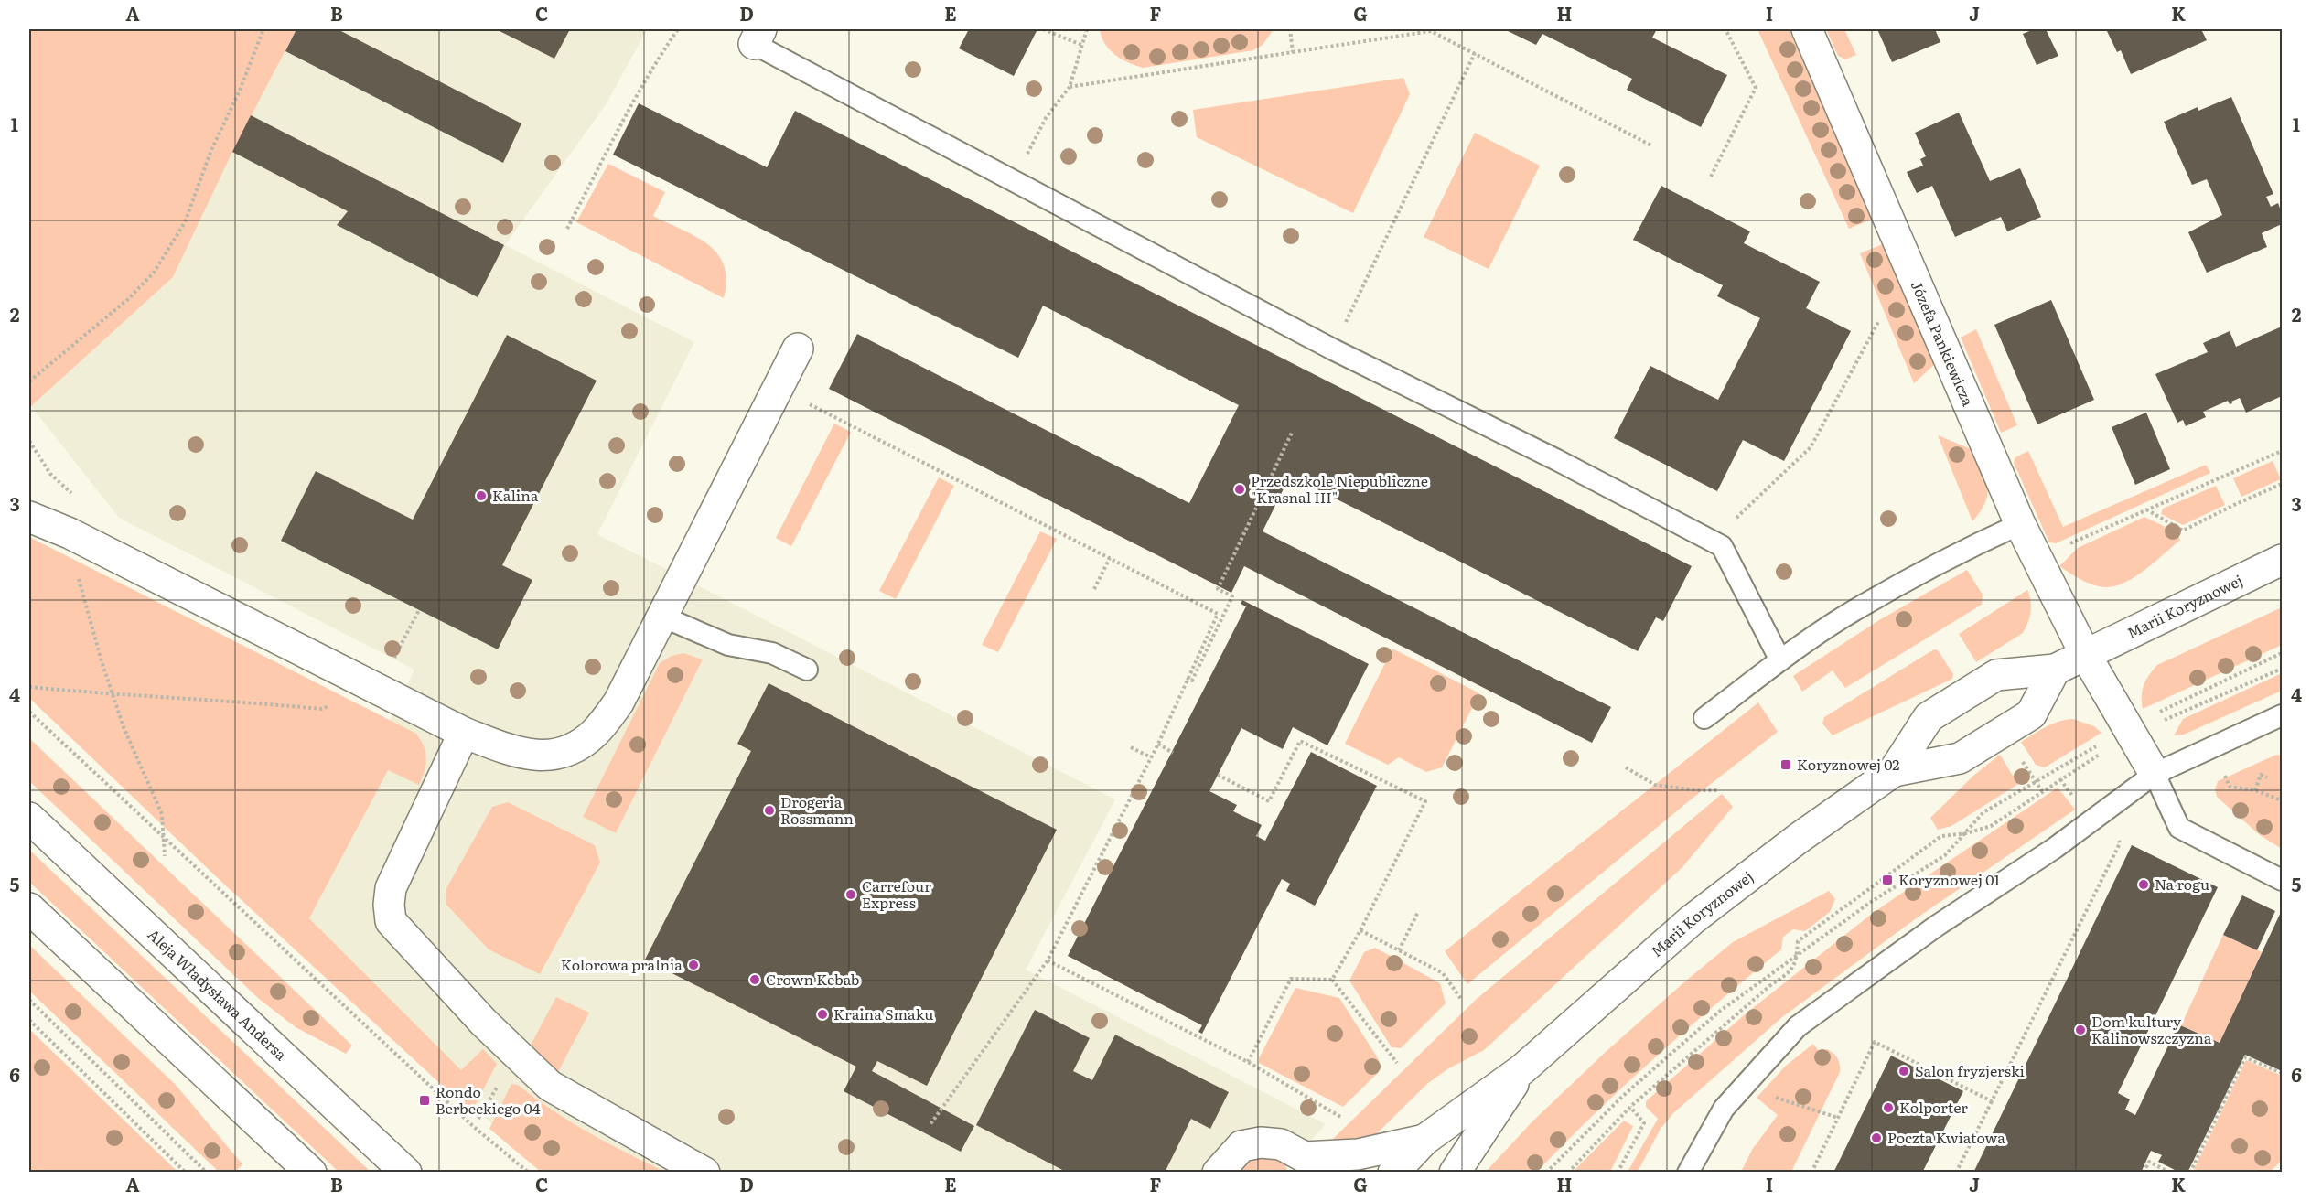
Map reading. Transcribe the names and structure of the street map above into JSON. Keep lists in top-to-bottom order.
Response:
{
  "streets": {
    "street": ["Józefa Pankiewicza", "Marii Koryznowej", "Aleja Władysława Andersa"]
  },
  "crossings": [
    ["Józefa Pankiewicza", "Marii Koryznowej"]
  ],
  "places": {
    "other": [
      "Przedszkole Niepubliczne \"Krasnal III\"",
      "Kalina",
      "Drogeria Rossmann",
      "Na rogu",
      "Carrefour Express",
      "Kolorowa pralnia",
      "Crown Kebab",
      "Kraina Smaku",
      "Dom kultury Kalinowszczyzna",
      "Salon fryzjerski",
      "Kolporter",
      "Poczta Kwiatowa"
    ],
    "transit": ["Koryznowej 02", "Koryznowej 01", "Rondo Berbeckiego 04"]
  },
  "grid": {
    "columns": [
      "A",
      "B",
      "C",
      "D",
      "E",
      "F",
      "G",
      "H",
      "I",
      "J",
      "K"
    ],
    "rows": [
      "1",
      "2",
      "3",
      "4",
      "5",
      "6"
    ]
  }
}
